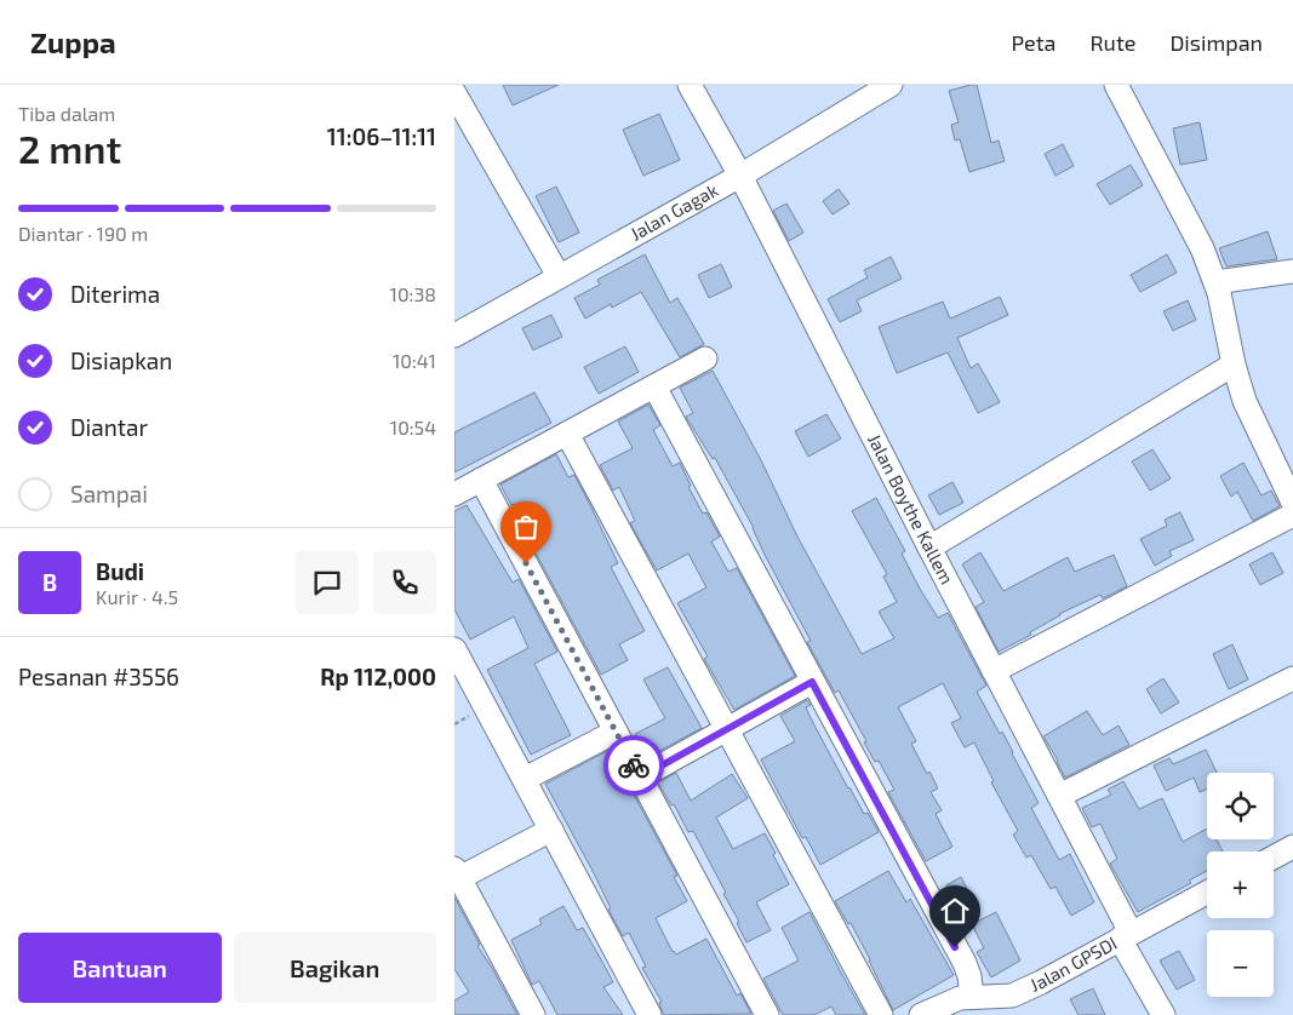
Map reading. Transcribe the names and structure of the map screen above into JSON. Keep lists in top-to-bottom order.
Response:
{
  "streets": {
    "street": ["Jalan Gagak", "Jalan Boythe Kallem", "Jalan GPSDI"]
  },
  "crossings": [
    ["Jalan Gagak", "Jalan Boythe Kallem"],
    ["Jalan Boythe Kallem", "Jalan GPSDI"]
  ],
  "page": {
    "header": "Zuppa",
    "nav": ["Peta", "Rute", "Disimpan"],
    "heading": ["2 mnt", "Tiba dalam", "11:06–11:11"],
    "panel": [
      "Budi",
      "Kurir · 4.5",
      "Pesanan #3556",
      "Rp 112,000"
    ],
    "bar": "Diantar · 190 m",
    "list": [
      ["Diterima", "10:38"],
      ["Disiapkan", "10:41"],
      ["Diantar", "10:54"],
      "Sampai"
    ],
    "round": "B",
    "map_buttons": ["+", "−"],
    "buttons": ["Bantuan", "Bagikan"]
  }
}
